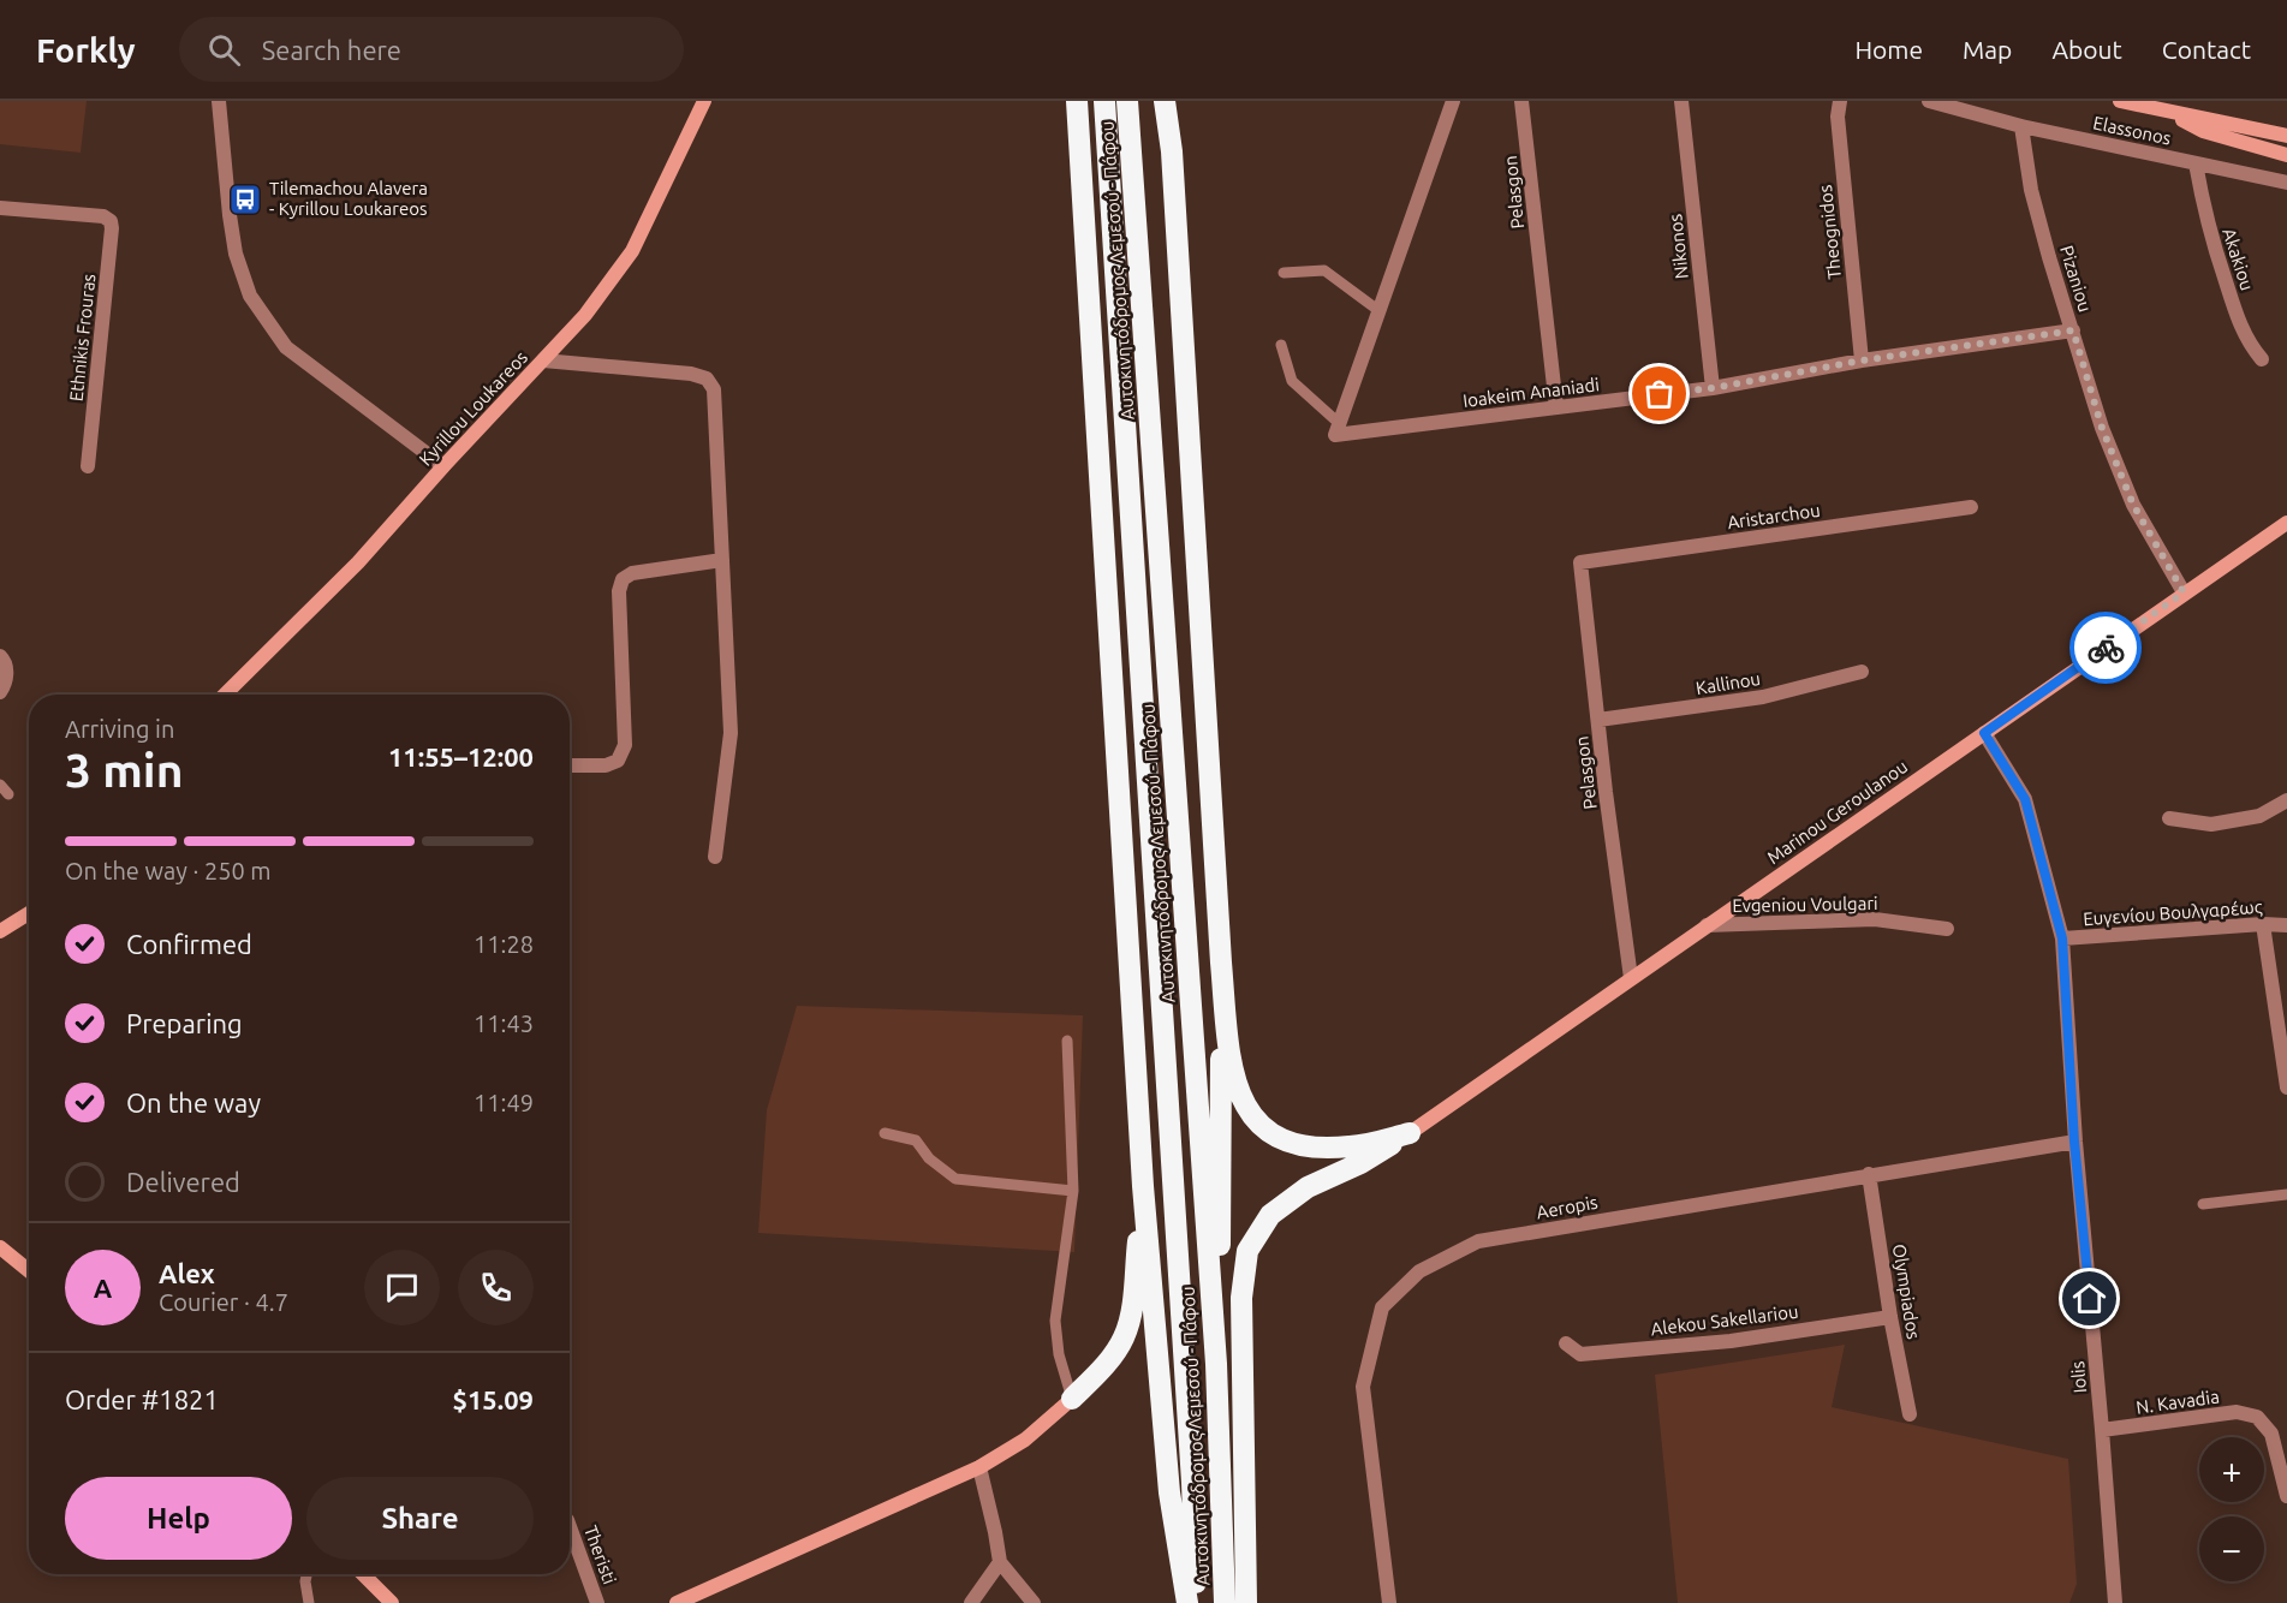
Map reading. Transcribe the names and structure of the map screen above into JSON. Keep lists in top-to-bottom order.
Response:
{
  "streets": {
    "highway": ["Αυτοκινητόδρομος Λεμεσού - Πάφου"],
    "street": [
      "Elassonos",
      "Pelasgon",
      "Theognidos",
      "Nikonos",
      "Akakiou",
      "Pizaniou",
      "Ethnikis Frouras",
      "Ioakeim Ananiadi",
      "Kyrillou Loukareos",
      "Aristarchou",
      "Kallinou",
      "Marinou Geroulanou",
      "Evgeniou Voulgari",
      "Ευγενίου Βουλγαρέως",
      "Aeropis",
      "Olympiados",
      "Alekou Sakellariou",
      "Iolis",
      "N. Kavadia",
      "Theristi"
    ]
  },
  "crossings": [
    ["Elassonos", "Akakiou"],
    ["Elassonos", "Pizaniou"],
    ["Pelasgon", "Ioakeim Ananiadi"],
    ["Pelasgon", "Aristarchou"],
    ["Pelasgon", "Kallinou"],
    ["Pelasgon", "Marinou Geroulanou"],
    ["Theognidos", "Ioakeim Ananiadi"],
    ["Nikonos", "Ioakeim Ananiadi"],
    ["Pizaniou", "Ioakeim Ananiadi"],
    ["Pizaniou", "Marinou Geroulanou"],
    ["Marinou Geroulanou", "Evgeniou Voulgari"],
    ["Marinou Geroulanou", "Iolis"],
    ["Ευγενίου Βουλγαρέως", "Iolis"],
    ["Aeropis", "Olympiados"],
    ["Aeropis", "Iolis"],
    ["Olympiados", "Alekou Sakellariou"],
    ["Iolis", "N. Kavadia"]
  ],
  "places": {
    "bus stop": ["Tilemachou Alavera - Kyrillou Loukareos"]
  },
  "page": {
    "header": "Forkly",
    "search": "Search here",
    "nav": [
      "Home",
      "Map",
      "About",
      "Contact"
    ],
    "heading": ["3 min", "Arriving in", "11:55–12:00"],
    "panel": [
      "Alex",
      "Courier · 4.7",
      "Order #1821",
      "$15.09"
    ],
    "bar": "On the way · 250 m",
    "list": [
      ["Confirmed", "11:28"],
      ["Preparing", "11:43"],
      ["On the way", "11:49"],
      "Delivered"
    ],
    "round": "A",
    "map_buttons": ["+", "−"],
    "buttons": ["Help", "Share"]
  }
}
